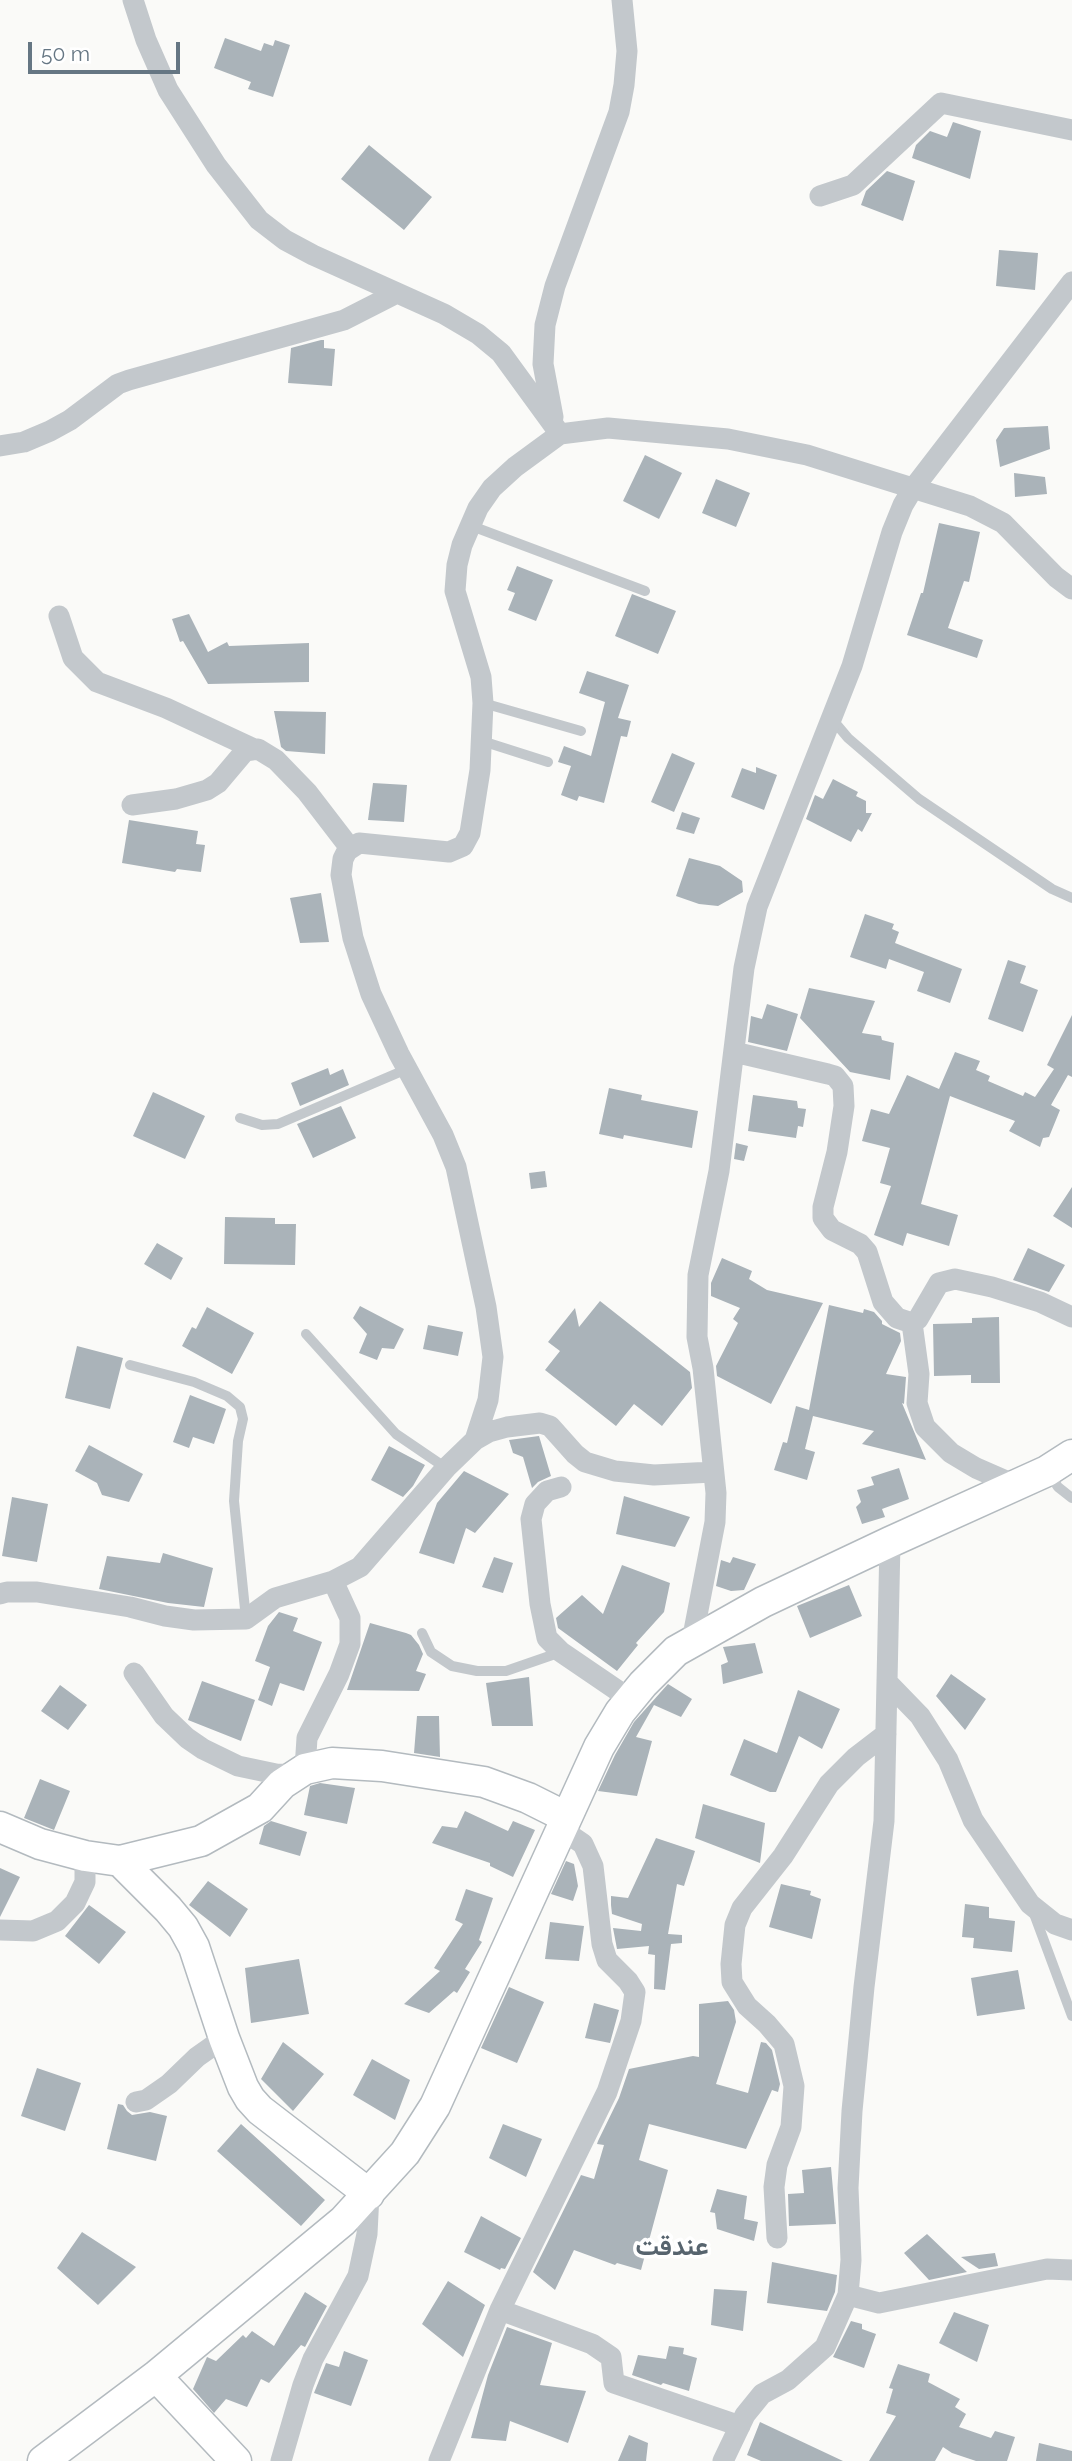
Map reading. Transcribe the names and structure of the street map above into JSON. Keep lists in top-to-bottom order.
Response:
{
  "districts": ["عندقت"],
  "scale_bar": "50 m"
}
